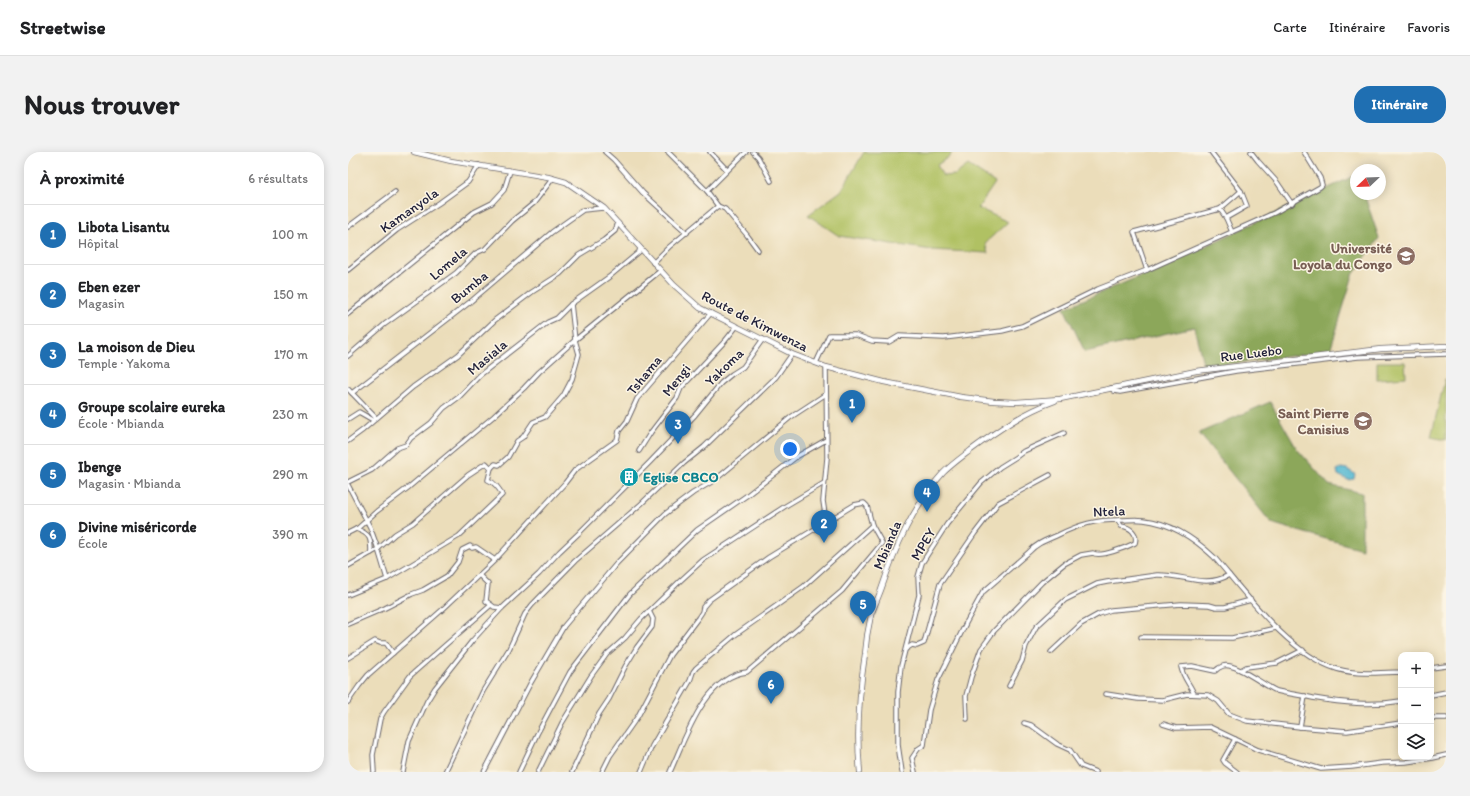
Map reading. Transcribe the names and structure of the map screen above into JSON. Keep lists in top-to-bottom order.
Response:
{
  "streets": {
    "street": [
      "Kamanyola",
      "Lomela",
      "Bumba",
      "Route de Kimwenza",
      "Rue Luebo",
      "Masiala",
      "Yakoma",
      "Tshama",
      "Mengi",
      "Ntela",
      "MPEY",
      "Mbianda"
    ]
  },
  "crossings": [
    ["Kamanyola", "Route de Kimwenza"],
    ["Lomela", "Route de Kimwenza"],
    ["Bumba", "Route de Kimwenza"],
    ["Route de Kimwenza", "Rue Luebo"],
    ["Route de Kimwenza", "Masiala"],
    ["Route de Kimwenza", "Yakoma"],
    ["Route de Kimwenza", "Tshama"],
    ["Route de Kimwenza", "Mengi"],
    ["Route de Kimwenza", "Mbianda"],
    ["Rue Luebo", "Mbianda"]
  ],
  "places": {
    "school or university": ["Université Loyola du Congo", "Saint Pierre Canisius"],
    "building": ["Eglise CBCO"]
  },
  "north": "bottom left",
  "page": {
    "header": "Streetwise",
    "nav": ["Carte", "Itinéraire", "Favoris"],
    "buttons": "Itinéraire",
    "title": "Nous trouver",
    "heading": ["À proximité", "6 résultats"],
    "list": [
      {
        "mark": "1",
        "name": "Libota Lisantu",
        "note": "Hôpital",
        "value": "100 m"
      },
      {
        "mark": "2",
        "name": "Eben ezer",
        "note": "Magasin",
        "value": "150 m"
      },
      {
        "mark": "3",
        "name": "La moison de Dieu",
        "note": "Temple · Yakoma",
        "value": "170 m"
      },
      {
        "mark": "4",
        "name": "Groupe scolaire eureka",
        "note": "École · Mbianda",
        "value": "230 m"
      },
      {
        "mark": "5",
        "name": "Ibenge",
        "note": "Magasin · Mbianda",
        "value": "290 m"
      },
      {
        "mark": "6",
        "name": "Divine miséricorde",
        "note": "École",
        "value": "390 m"
      }
    ],
    "pins": [
      "1",
      "3",
      "4",
      "2",
      "5",
      "6"
    ],
    "map_buttons": ["+", "−"]
  }
}
